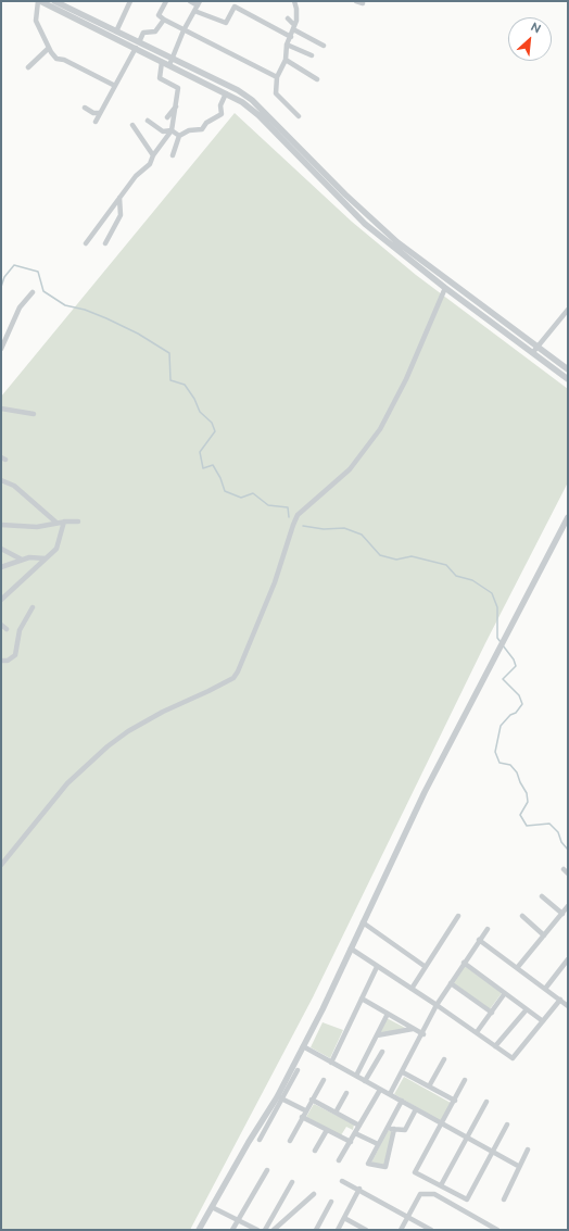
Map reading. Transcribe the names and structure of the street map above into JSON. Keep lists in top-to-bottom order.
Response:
{
  "north": "top right"
}
